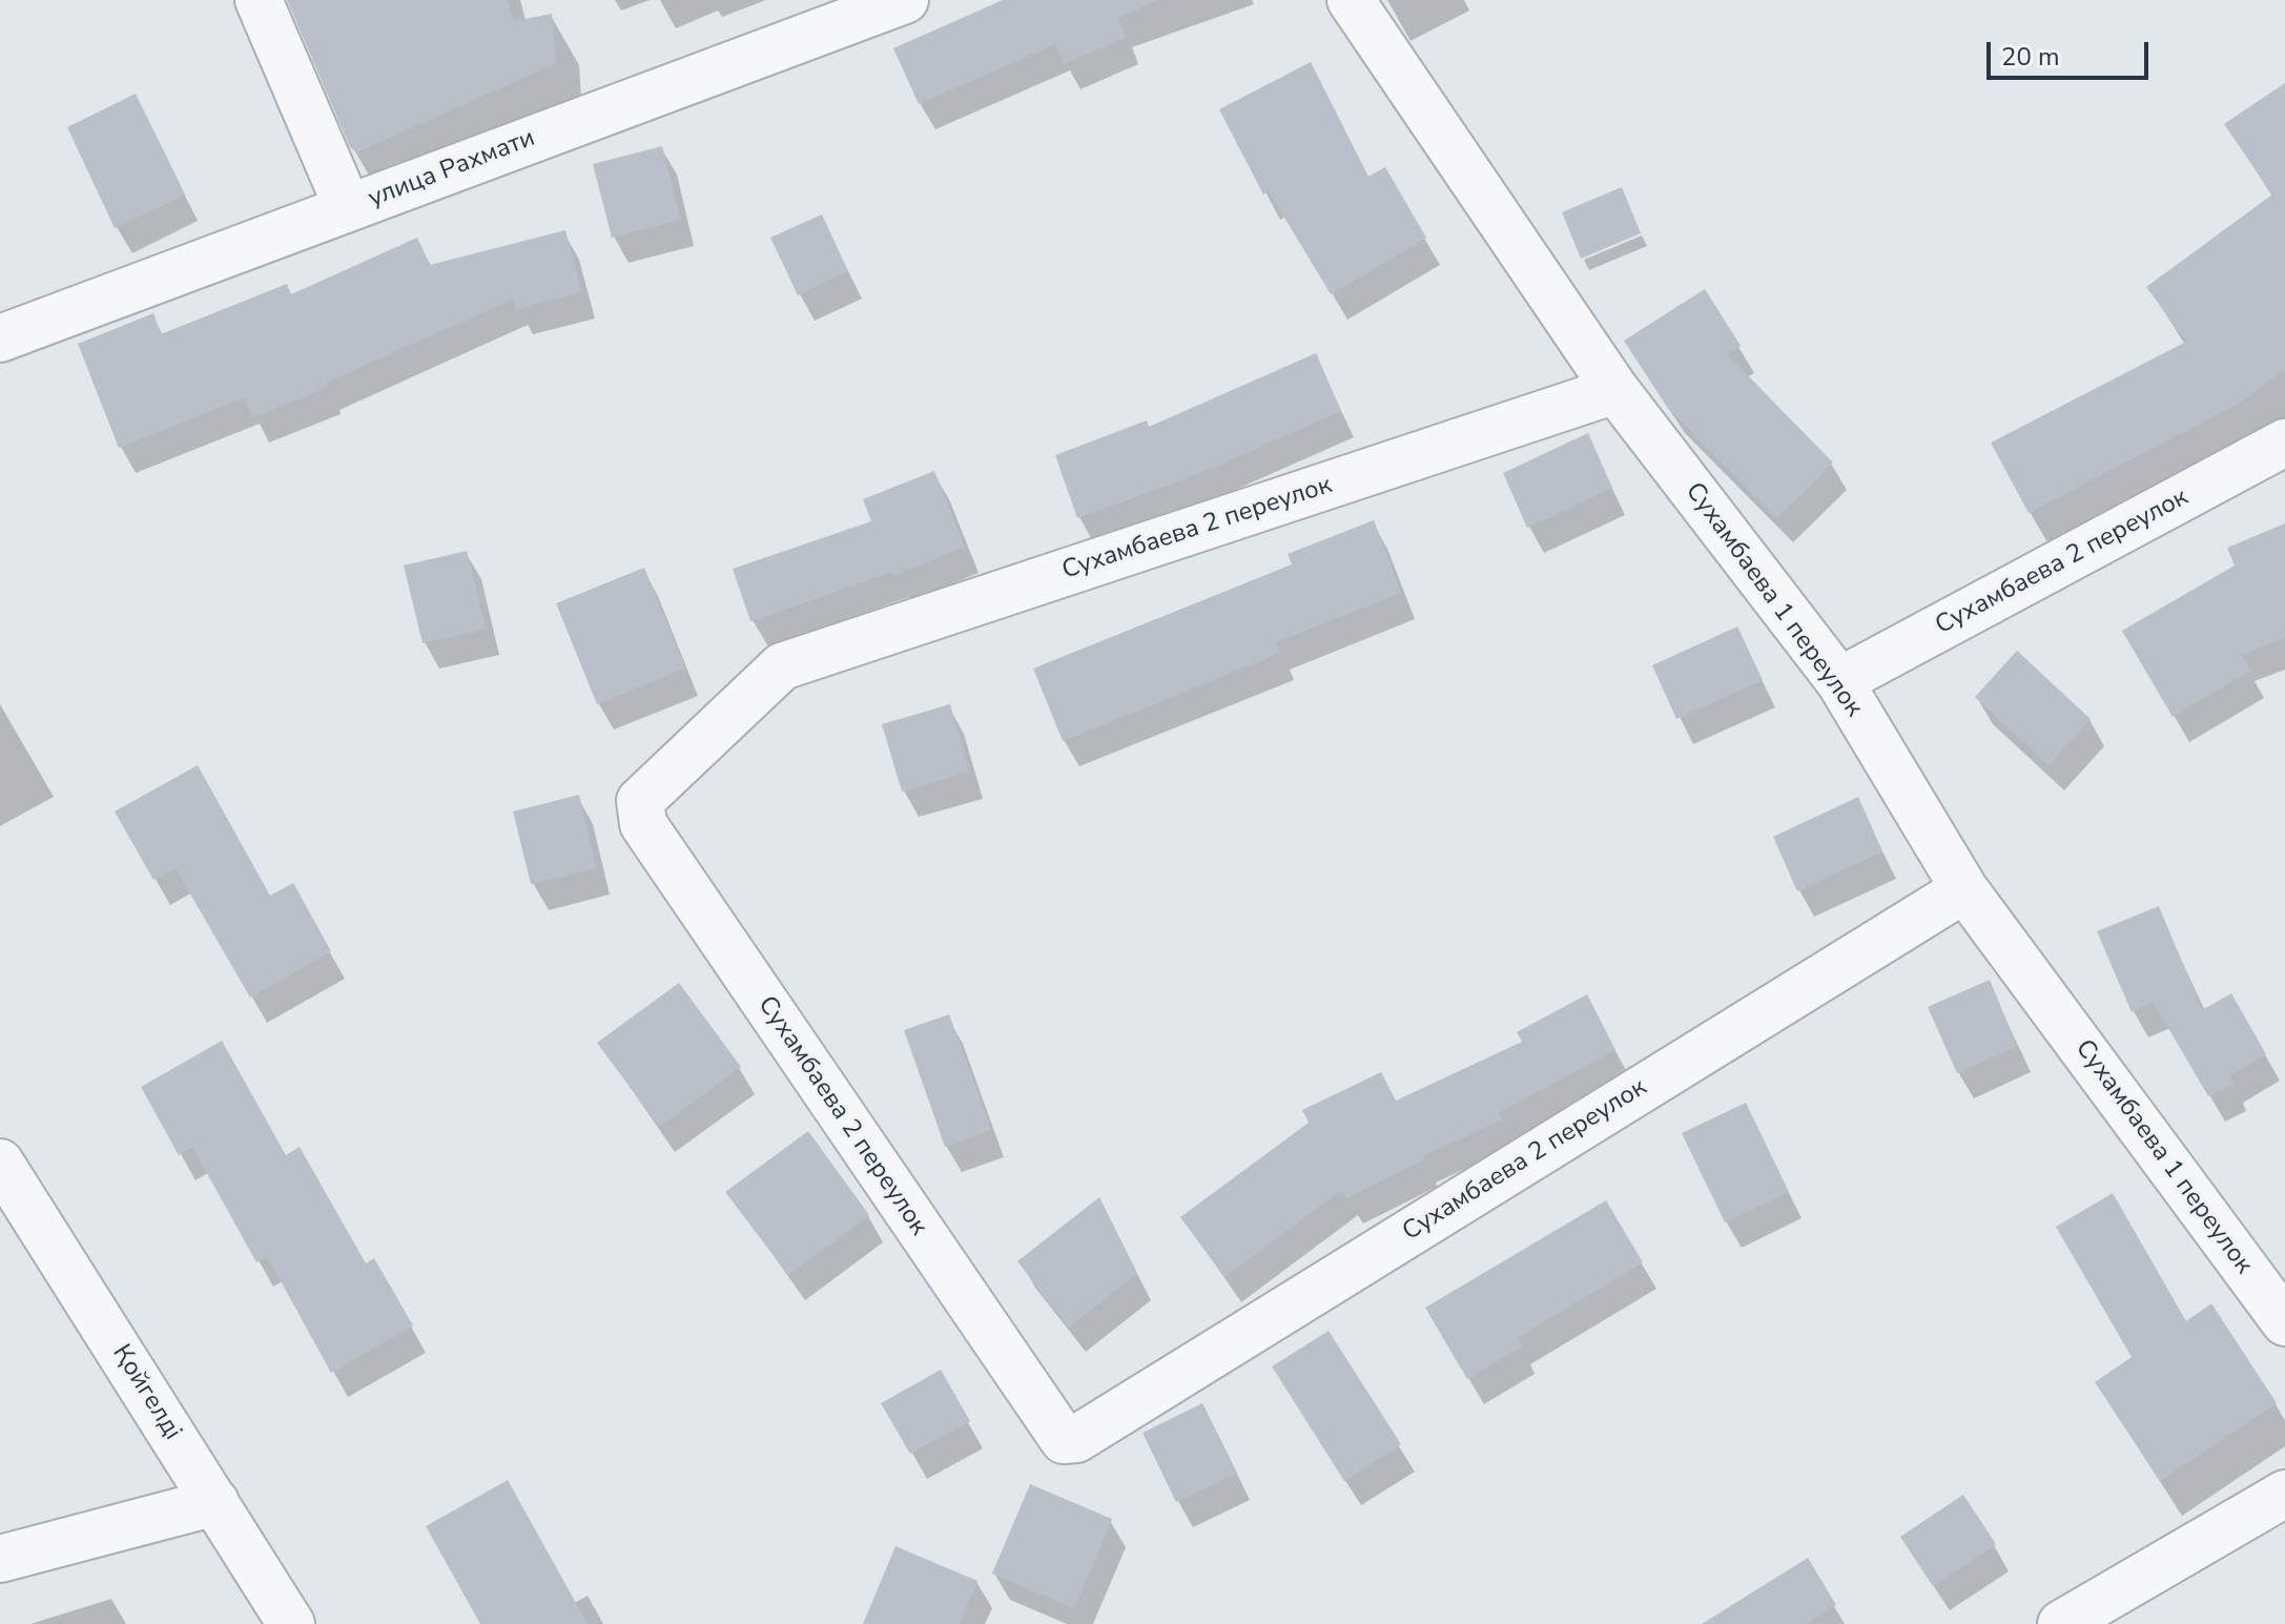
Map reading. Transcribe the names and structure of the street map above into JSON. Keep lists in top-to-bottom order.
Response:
{
  "streets": {
    "street": [
      "улица Рахмати",
      "Сухамбаева 2 переулок",
      "Сухамбаева 1 переулок",
      "Қойгелді"
    ]
  },
  "crossings": [
    ["Сухамбаева 2 переулок", "Сухамбаева 1 переулок"]
  ],
  "scale_bar": "20 m"
}
